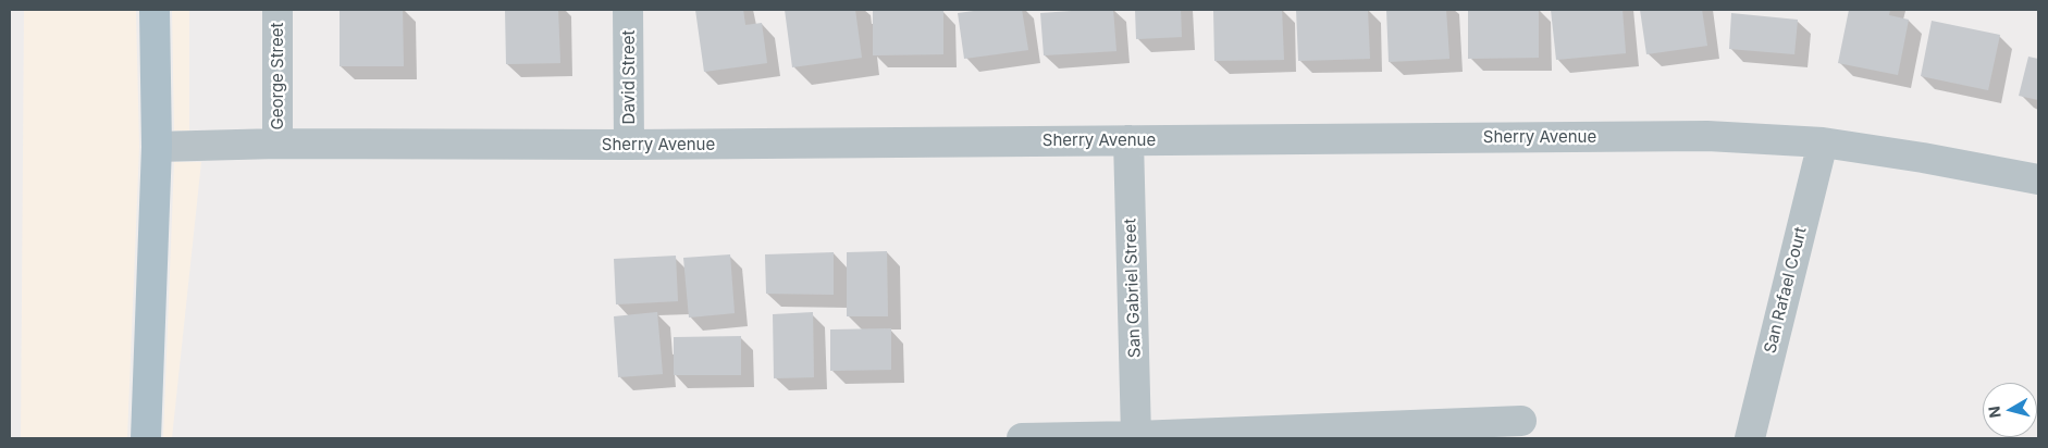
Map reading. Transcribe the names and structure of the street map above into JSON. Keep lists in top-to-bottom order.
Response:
{
  "streets": {
    "street": [
      "George Street",
      "David Street",
      "Sherry Avenue",
      "San Gabriel Street",
      "San Rafael Court"
    ]
  },
  "crossings": [
    ["George Street", "Sherry Avenue"],
    ["David Street", "Sherry Avenue"],
    ["Sherry Avenue", "San Gabriel Street"],
    ["Sherry Avenue", "San Rafael Court"]
  ],
  "north": "left"
}
